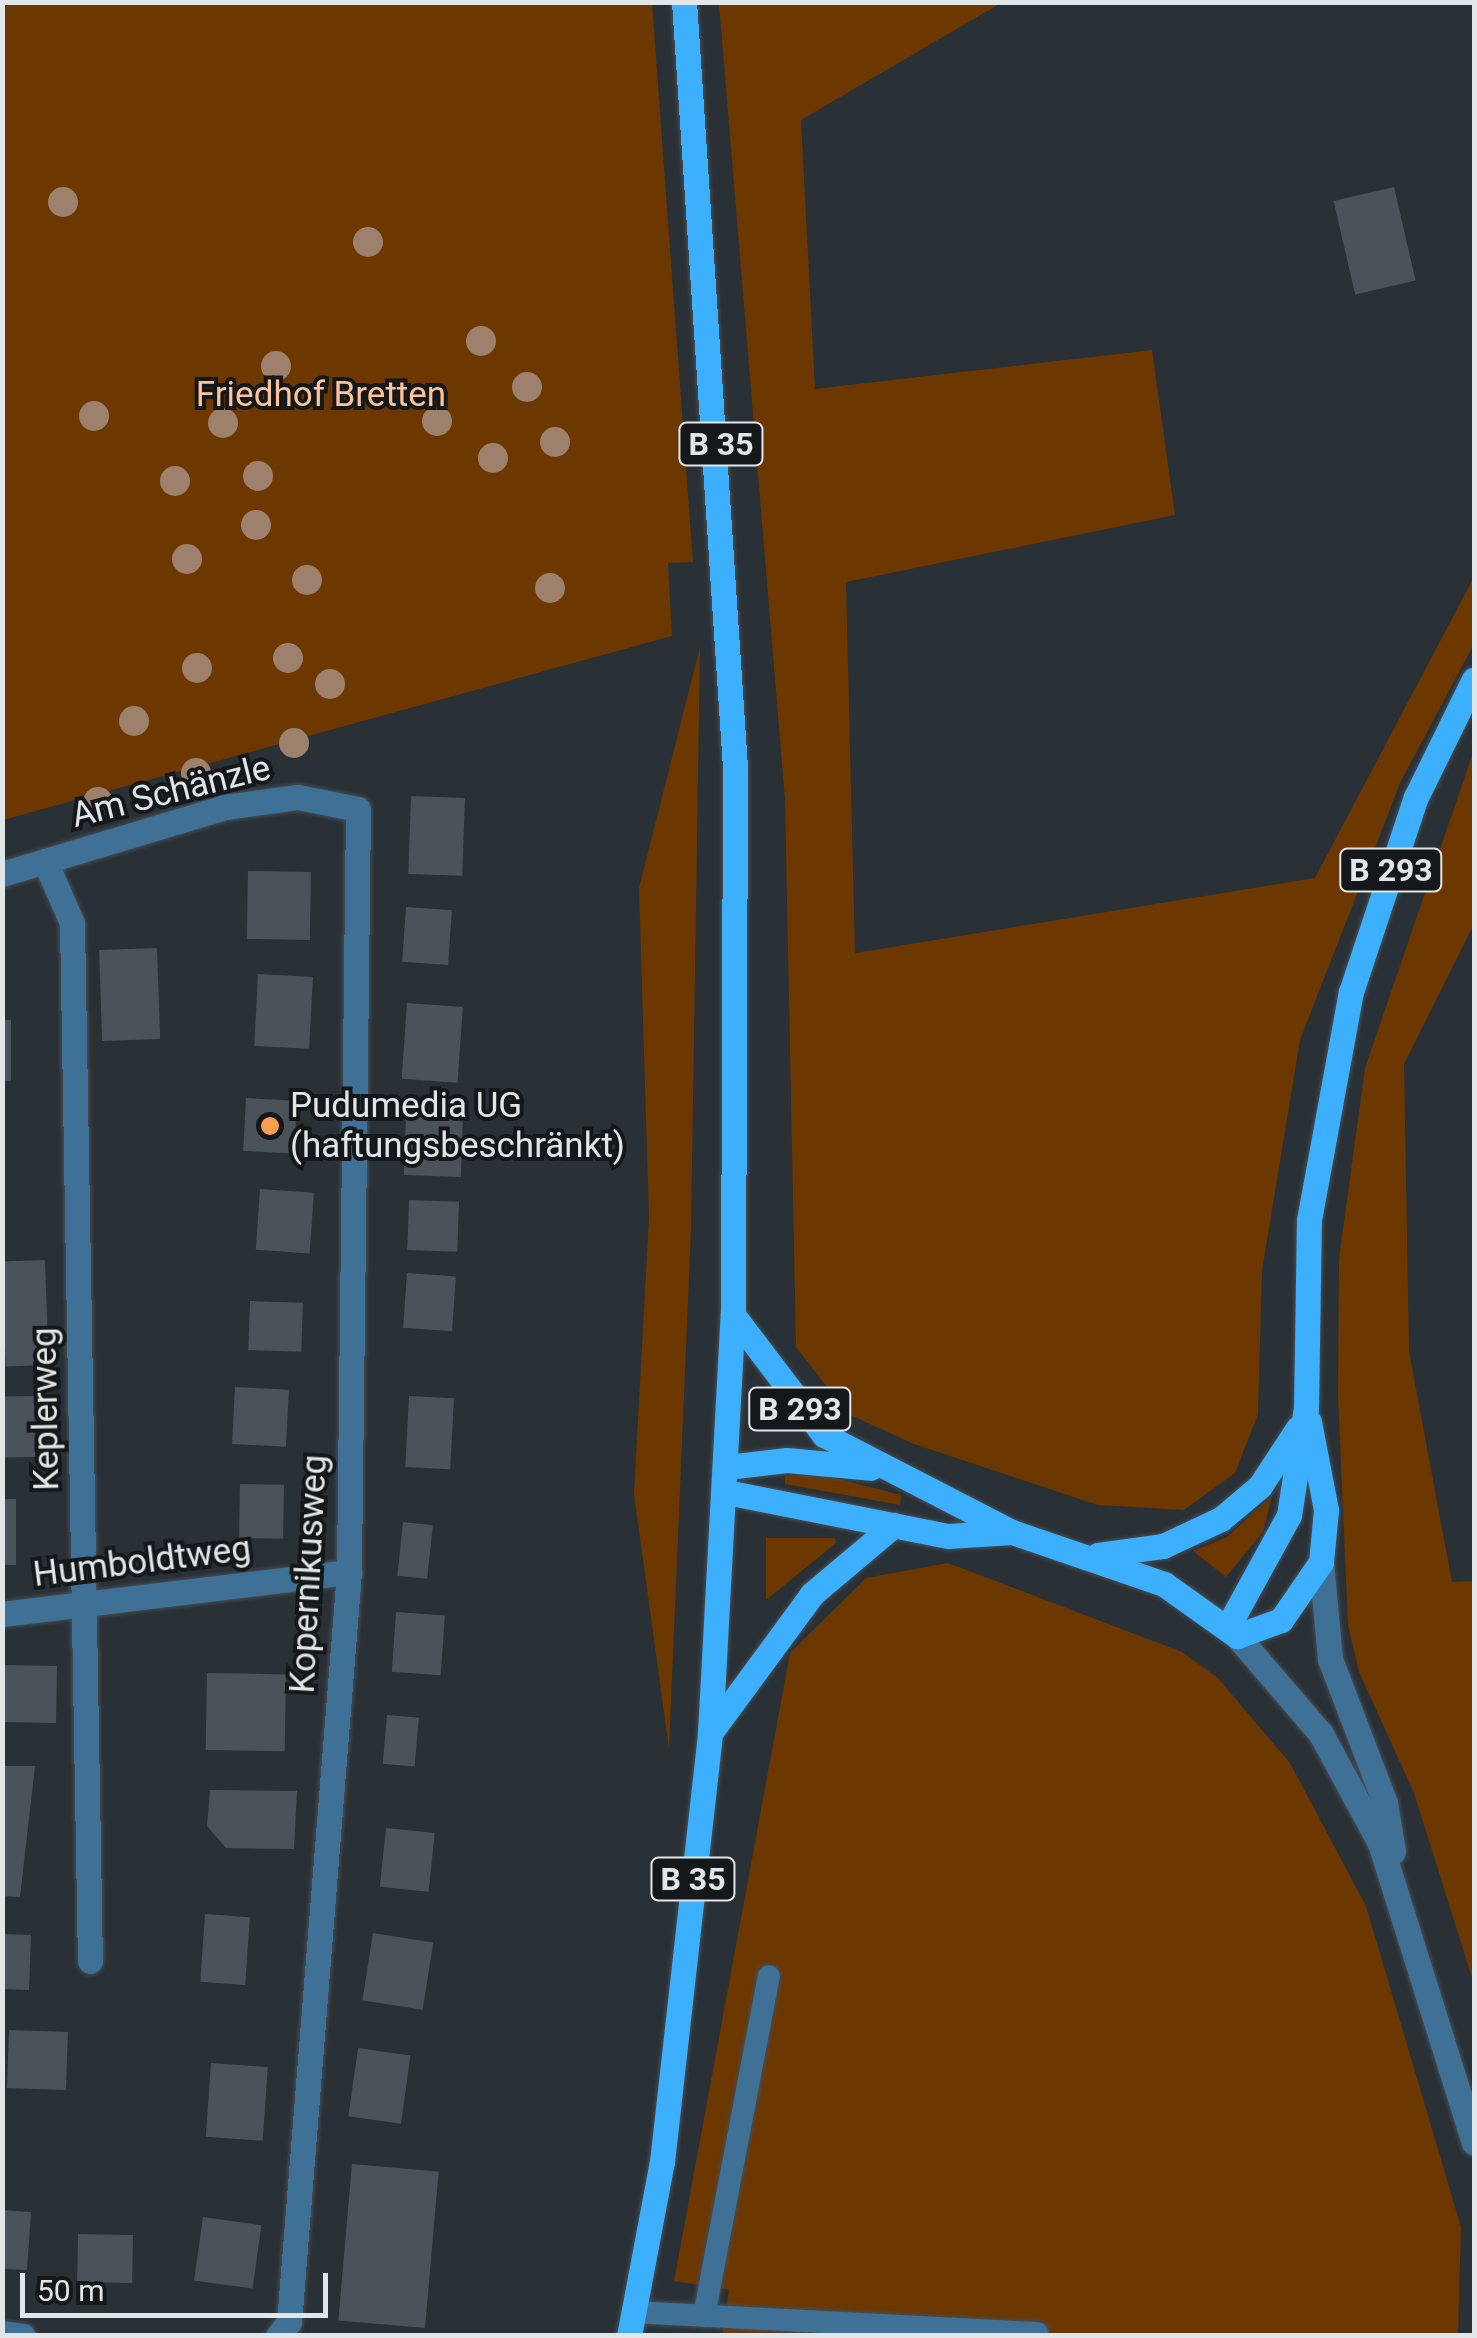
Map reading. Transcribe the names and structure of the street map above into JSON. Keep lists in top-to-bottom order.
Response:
{
  "streets": {
    "main road": ["B 35", "B 293"],
    "street": [
      "Am Schänzle",
      "Keplerweg",
      "Humboldtweg",
      "Kopernikusweg"
    ]
  },
  "crossings": [
    ["B 35", "B 293"],
    ["Am Schänzle", "Keplerweg"],
    ["Am Schänzle", "Kopernikusweg"],
    ["Keplerweg", "Humboldtweg"],
    ["Humboldtweg", "Kopernikusweg"]
  ],
  "parks": ["Friedhof Bretten"],
  "places": ["Pudumedia UG (haftungsbeschränkt)"],
  "scale_bar": "50 m"
}
